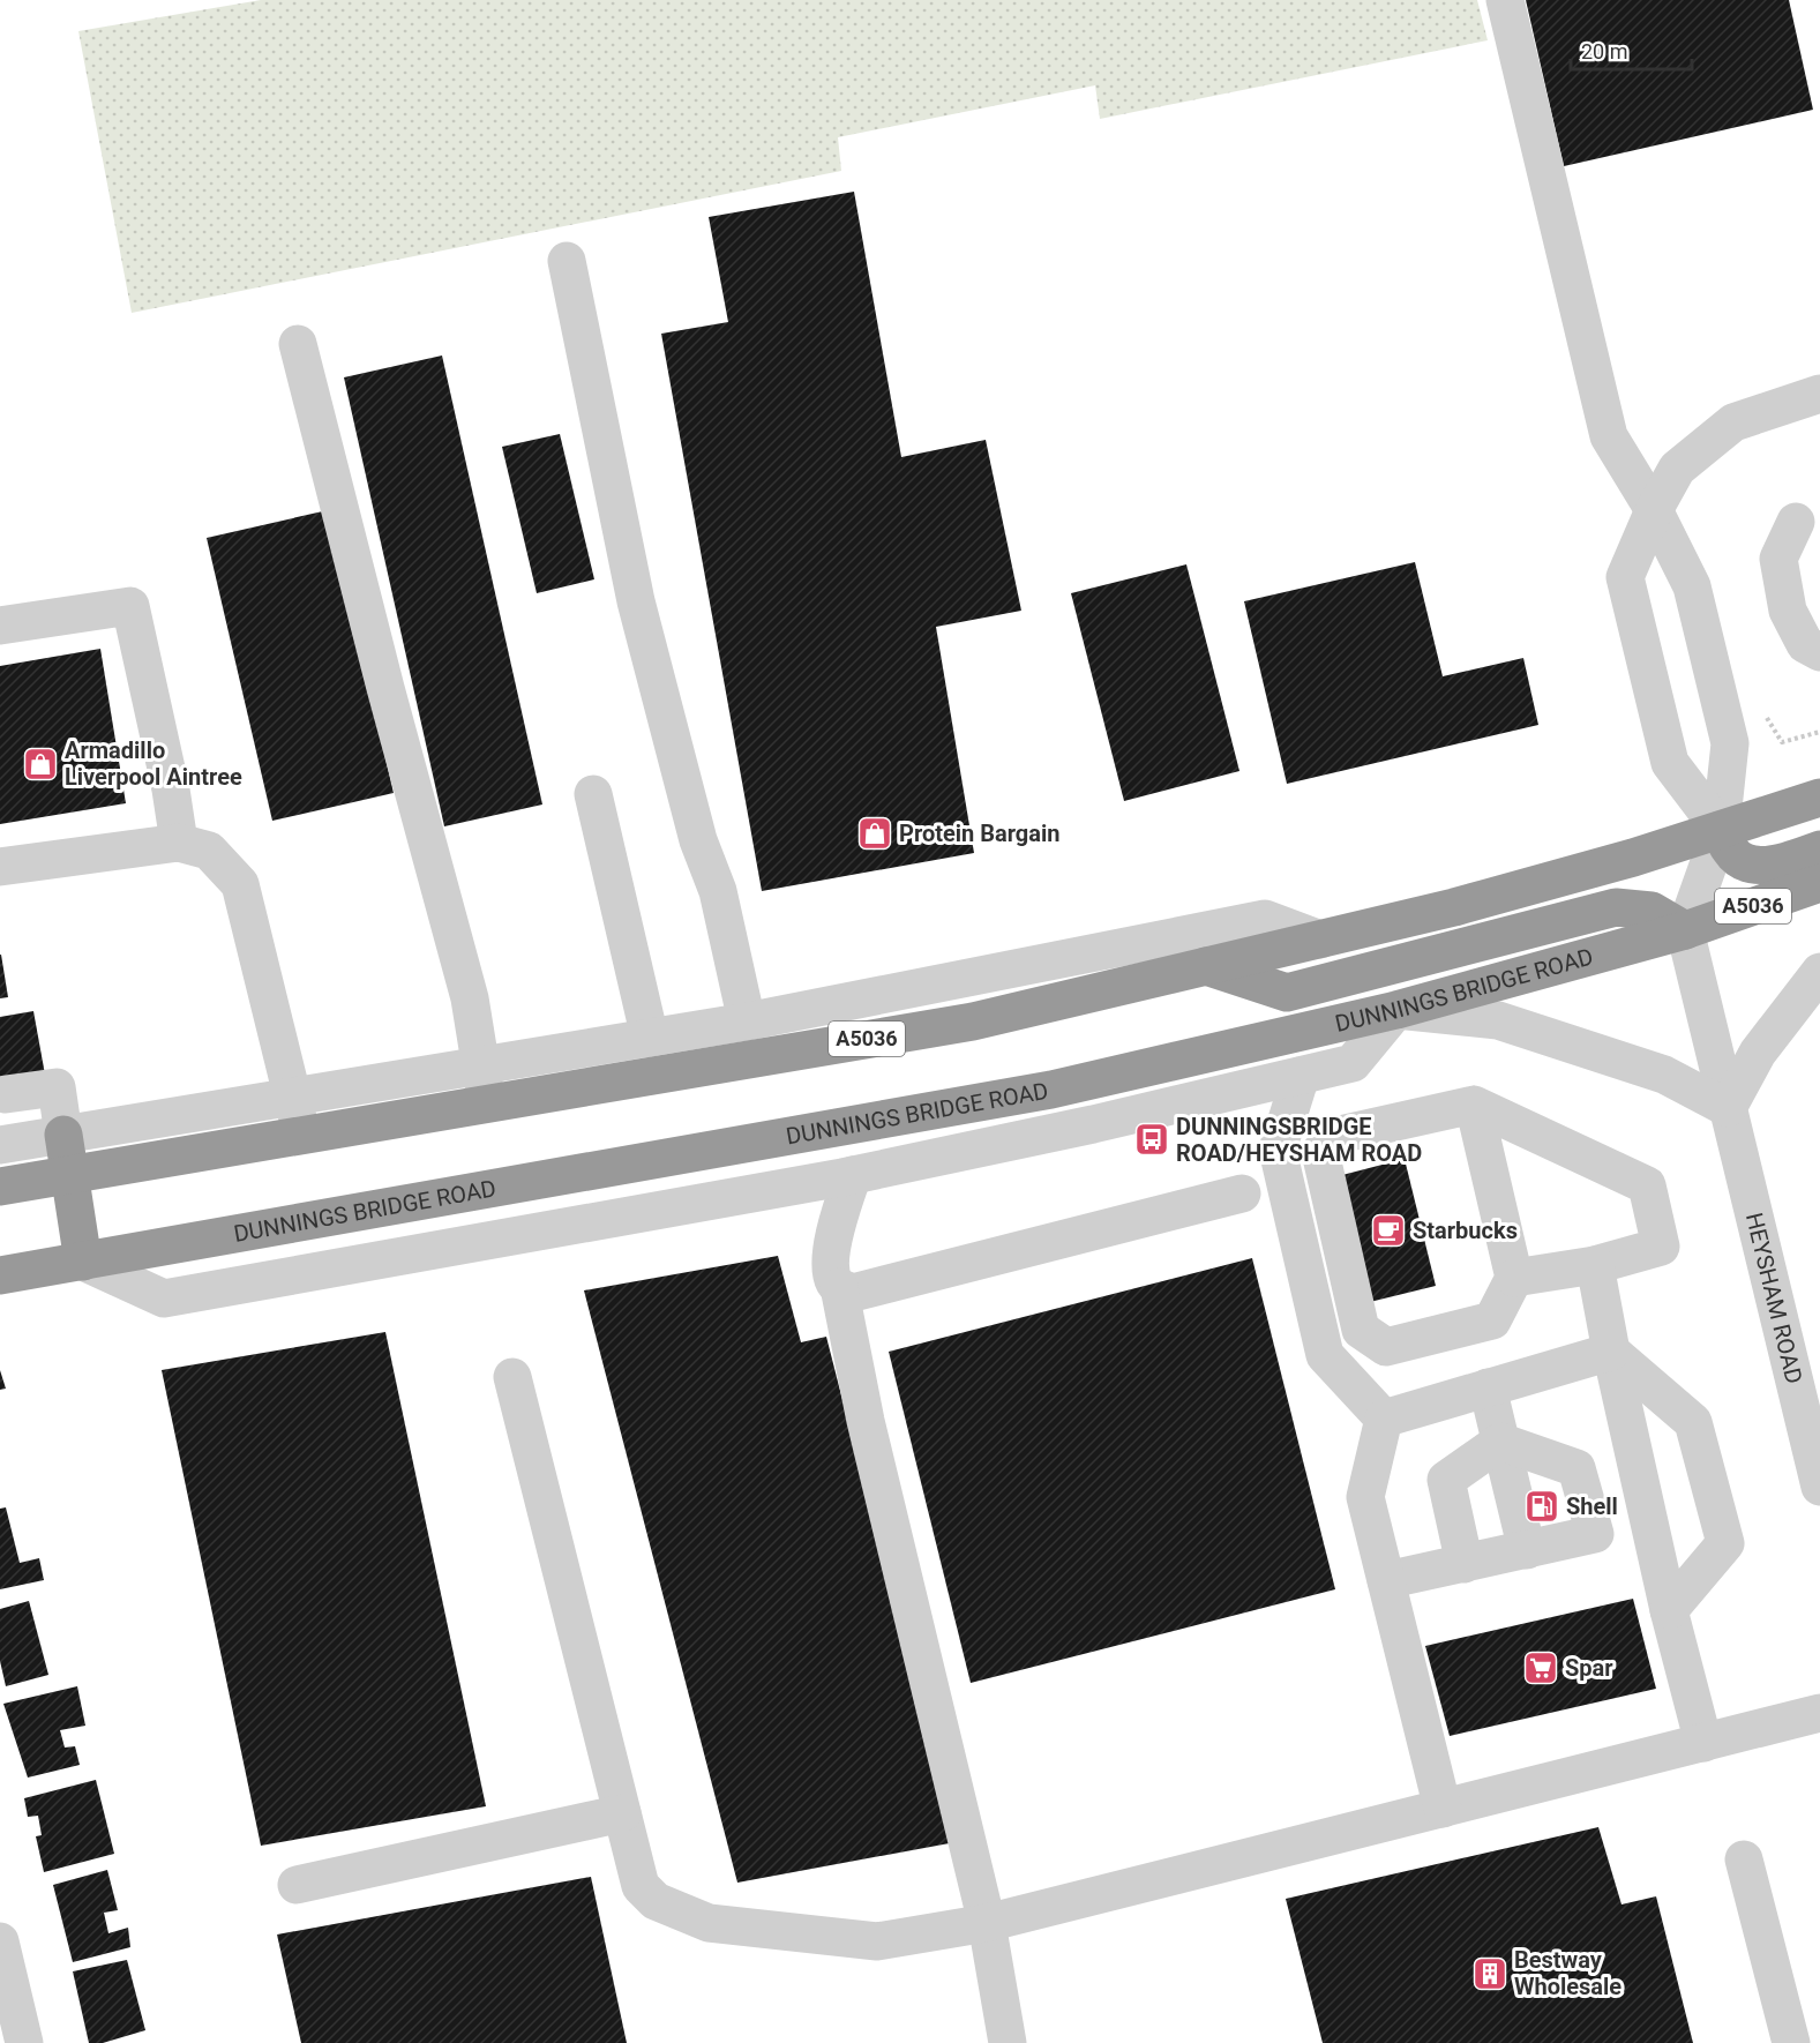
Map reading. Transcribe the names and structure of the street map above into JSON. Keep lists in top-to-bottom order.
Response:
{
  "streets": {
    "highway": ["A5036", "DUNNINGS BRIDGE ROAD"],
    "street": ["HEYSHAM ROAD"]
  },
  "crossings": [
    ["DUNNINGS BRIDGE ROAD", "HEYSHAM ROAD"]
  ],
  "places": {
    "shop": ["Armadillo Liverpool Aintree", "Protein Bargain"],
    "bus stop": ["DUNNINGSBRIDGE ROAD/HEYSHAM ROAD"],
    "cafe": ["Starbucks"],
    "fuel station": ["Shell"],
    "supermarket": ["Spar"],
    "building": ["Bestway Wholesale"]
  },
  "scale_bar": "20 m"
}
